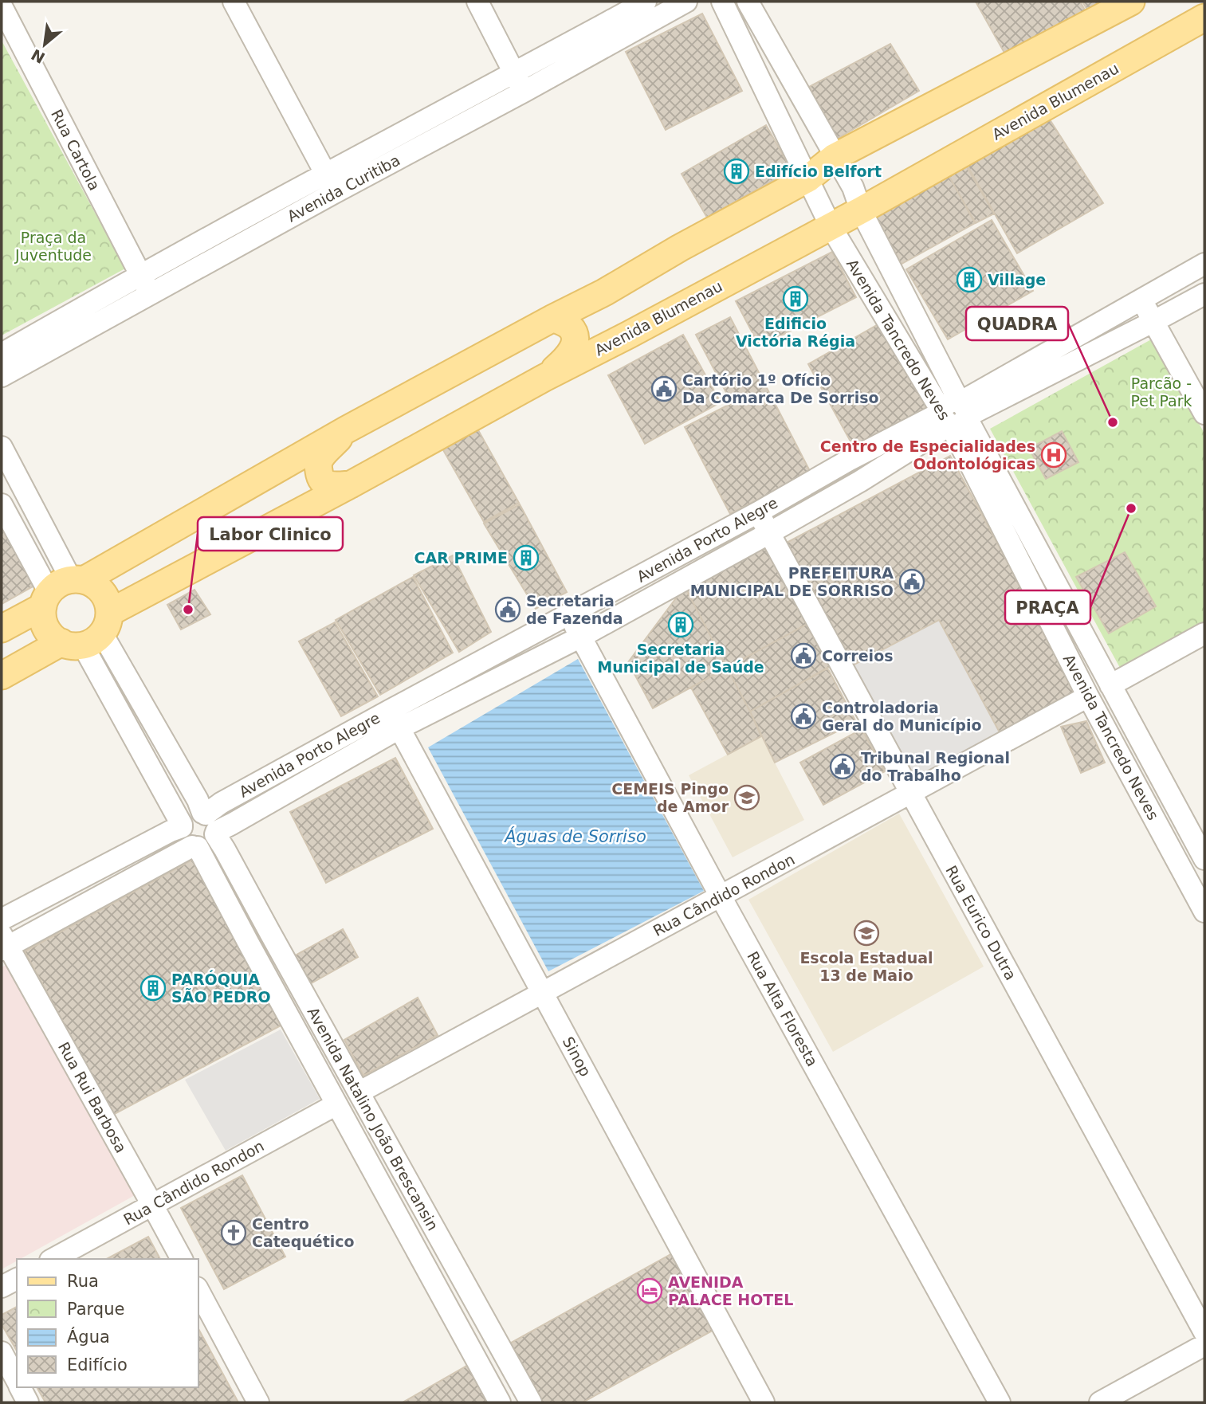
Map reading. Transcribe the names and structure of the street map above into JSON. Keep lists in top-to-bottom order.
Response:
{
  "streets": {
    "main road": ["Avenida Blumenau"],
    "street": [
      "Rua Cartola",
      "Avenida Curitiba",
      "Avenida Tancredo Neves",
      "Avenida Porto Alegre",
      "Rua Cândido Rondon",
      "Rua Eurico Dutra",
      "Rua Alta Floresta",
      "Sinop",
      "Rua Rui Barbosa",
      "Avenida Natalino João Brescansin"
    ]
  },
  "crossings": [
    ["Avenida Blumenau", "Avenida Tancredo Neves"],
    ["Avenida Blumenau", "Avenida Natalino João Brescansin"],
    ["Rua Cartola", "Avenida Curitiba"],
    ["Avenida Tancredo Neves", "Avenida Porto Alegre"],
    ["Avenida Tancredo Neves", "Rua Cândido Rondon"],
    ["Avenida Porto Alegre", "Rua Eurico Dutra"],
    ["Avenida Porto Alegre", "Rua Alta Floresta"],
    ["Avenida Porto Alegre", "Sinop"],
    ["Avenida Porto Alegre", "Avenida Natalino João Brescansin"],
    ["Rua Cândido Rondon", "Rua Eurico Dutra"],
    ["Rua Cândido Rondon", "Rua Alta Floresta"],
    ["Rua Cândido Rondon", "Sinop"],
    ["Rua Cândido Rondon", "Rua Rui Barbosa"],
    ["Rua Cândido Rondon", "Avenida Natalino João Brescansin"]
  ],
  "water": ["Águas de Sorriso"],
  "parks": ["Praça da Juventude", "Parcão - Pet Park"],
  "places": {
    "building": [
      "Edifício Belfort",
      "Village",
      "Edificio Victória Régia",
      "CAR PRIME",
      "Secretaria Municipal de Saúde",
      "PARÓQUIA SÃO PEDRO"
    ],
    "public building": [
      "Cartório 1º Ofício Da Comarca De Sorriso",
      "PREFEITURA MUNICIPAL DE SORRISO",
      "Secretaria de Fazenda",
      "Correios",
      "Controladoria Geral do Município",
      "Tribunal Regional do Trabalho"
    ],
    "other": ["QUADRA", "PRAÇA", "Labor Clinico"],
    "hospital": ["Centro de Especialidades Odontológicas"],
    "school or university": ["CEMEIS Pingo de Amor", "Escola Estadual 13 de Maio"],
    "church": ["Centro Catequético"],
    "hotel": ["AVENIDA PALACE HOTEL"]
  },
  "legend": [
    "Rua",
    "Parque",
    "Água",
    "Edifício"
  ],
  "north": "bottom left"
}
